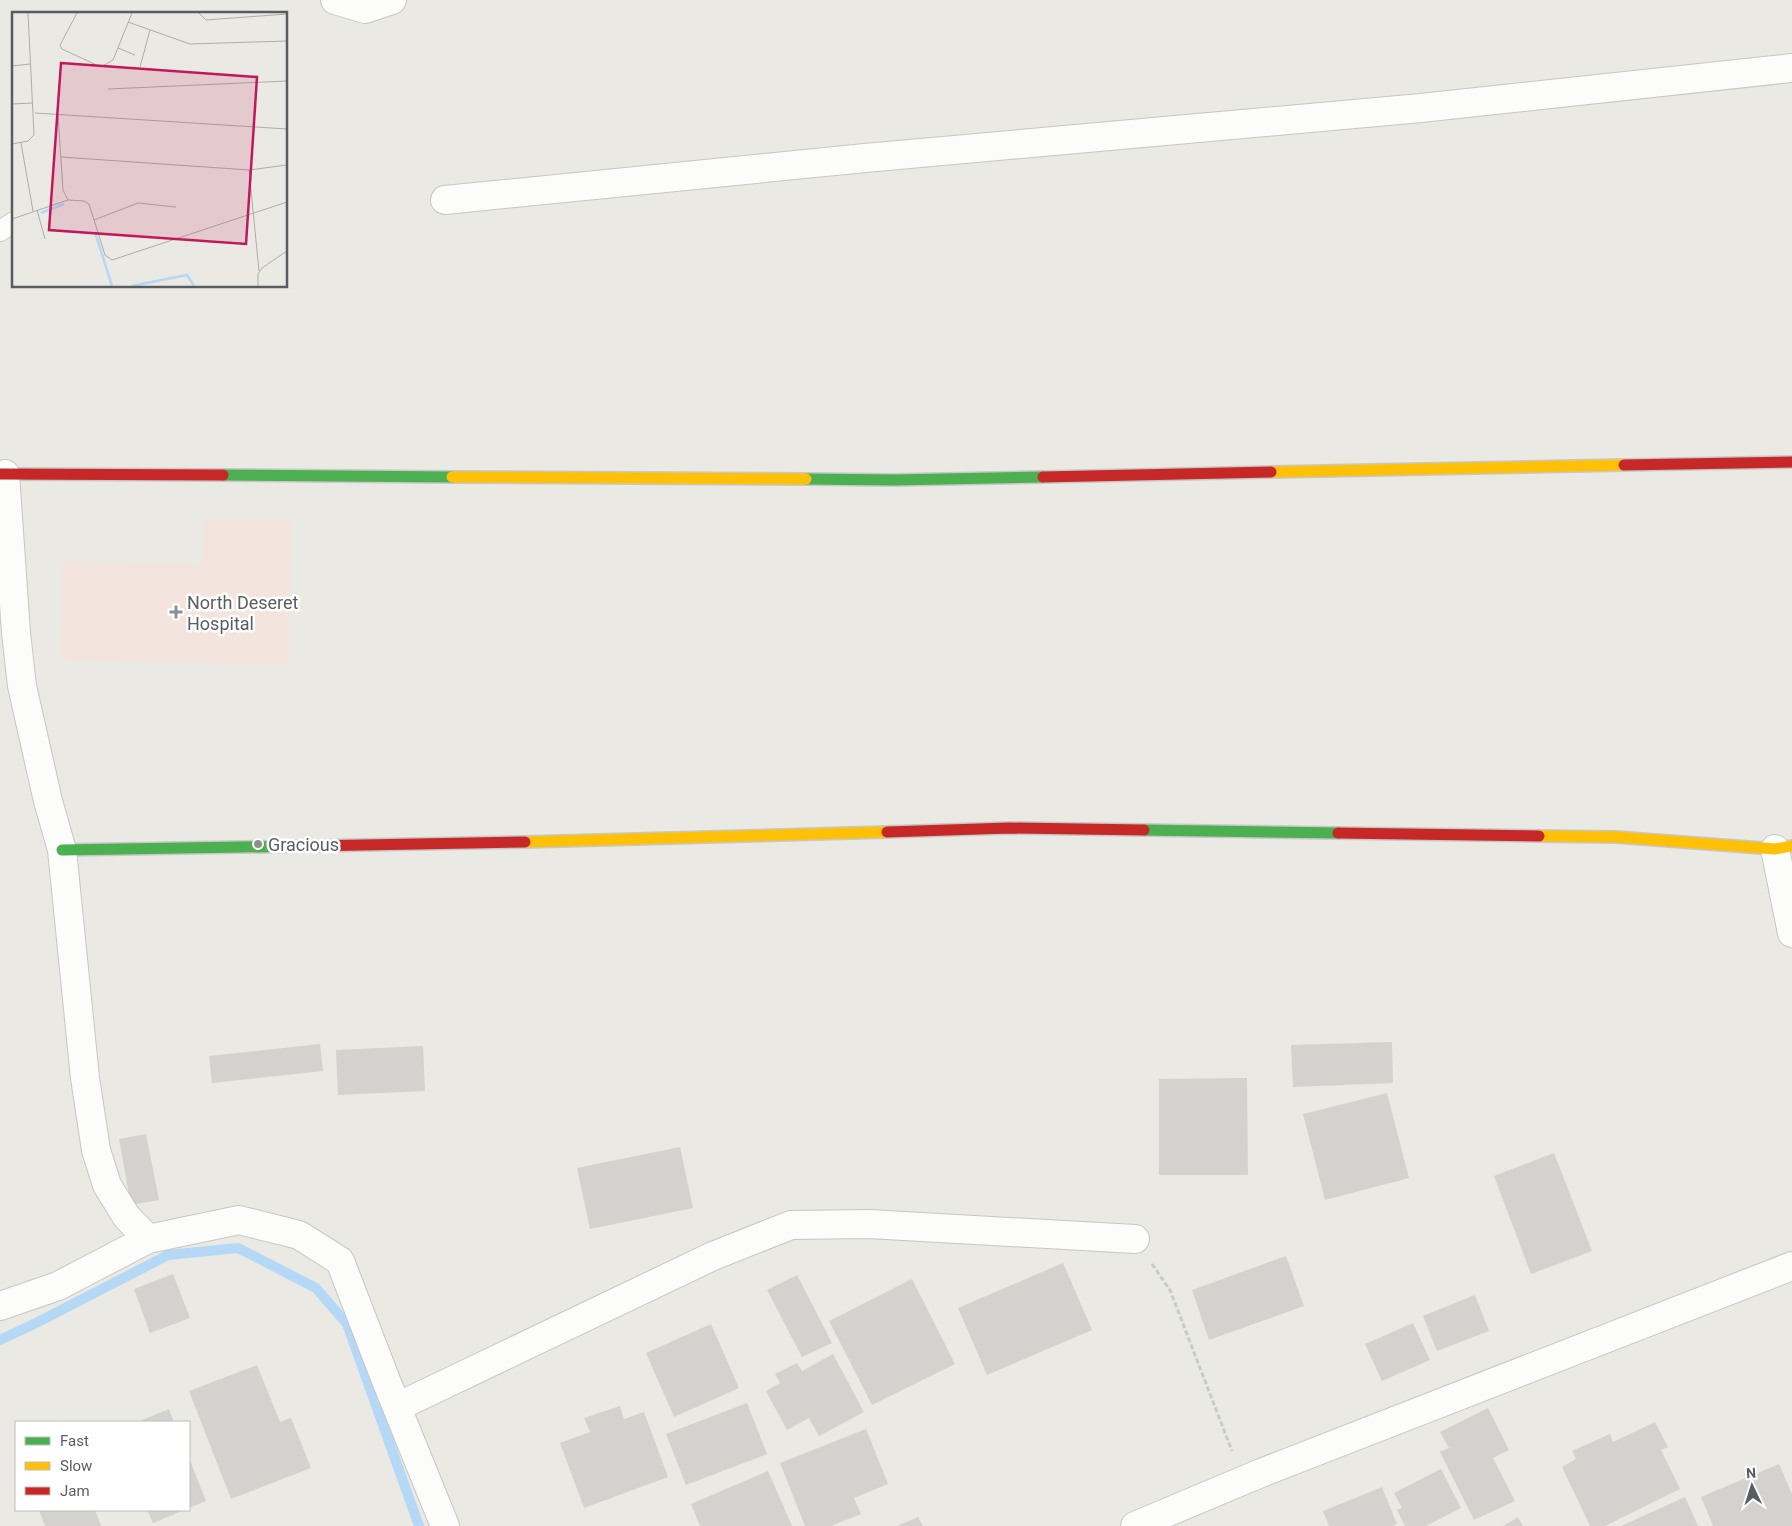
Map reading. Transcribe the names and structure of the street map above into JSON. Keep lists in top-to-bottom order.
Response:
{
  "places": {
    "health": ["North Deseret Hospital"],
    "other": ["Gracious"]
  },
  "legend": ["Fast", "Slow", "Jam"],
  "north": "top"
}
